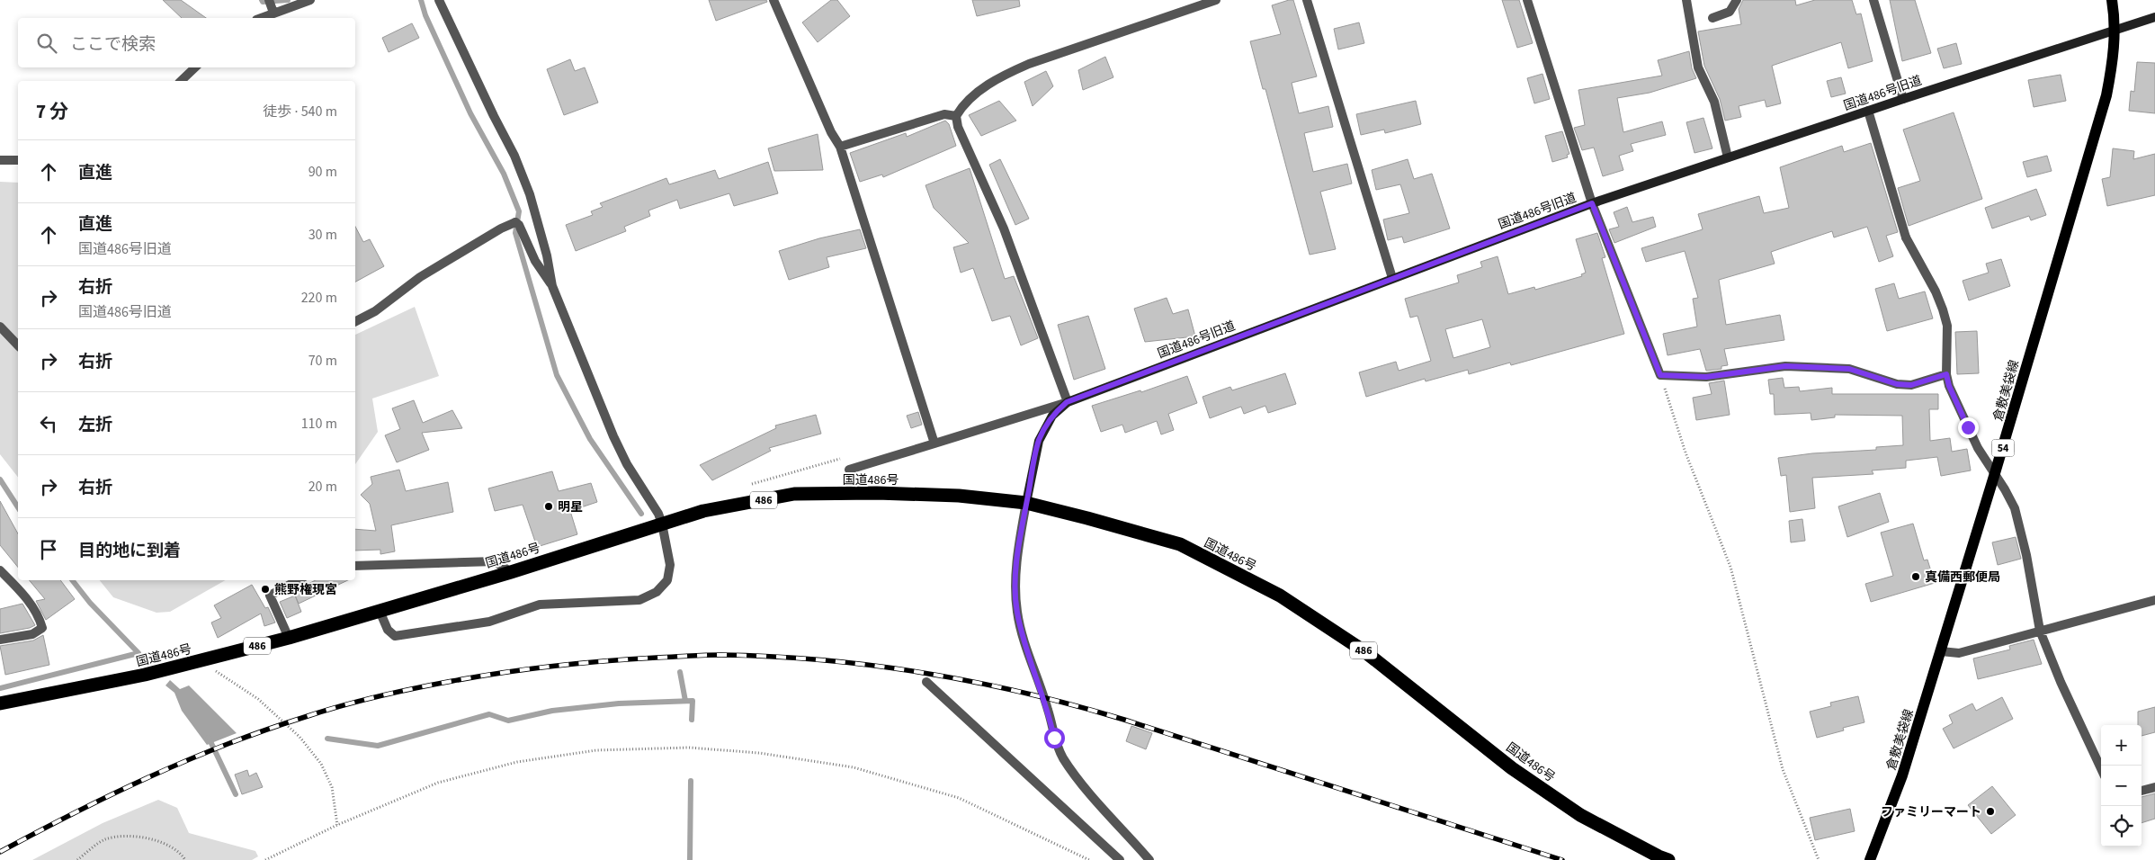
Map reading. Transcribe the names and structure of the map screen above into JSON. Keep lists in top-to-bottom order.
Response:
{
  "streets": {
    "highway": ["国道486号", "486"],
    "main road": ["倉敷美袋線", "54"],
    "street": ["国道486号旧道"]
  },
  "crossings": [
    ["国道486号旧道", "倉敷美袋線"],
    ["国道486号旧道", "国道486号"]
  ],
  "places": [
    "明星",
    "真備西郵便局",
    "熊野権現宮",
    "ファミリーマート"
  ],
  "page": {
    "search": "ここで検索",
    "heading": ["7 分", "徒歩 · 540 m"],
    "list": [
      ["直進", "90 m"],
      ["直進", "国道486号旧道", "30 m"],
      ["右折", "国道486号旧道", "220 m"],
      ["右折", "70 m"],
      ["左折", "110 m"],
      ["右折", "20 m"],
      "目的地に到着"
    ],
    "map_buttons": ["+", "−"]
  }
}
